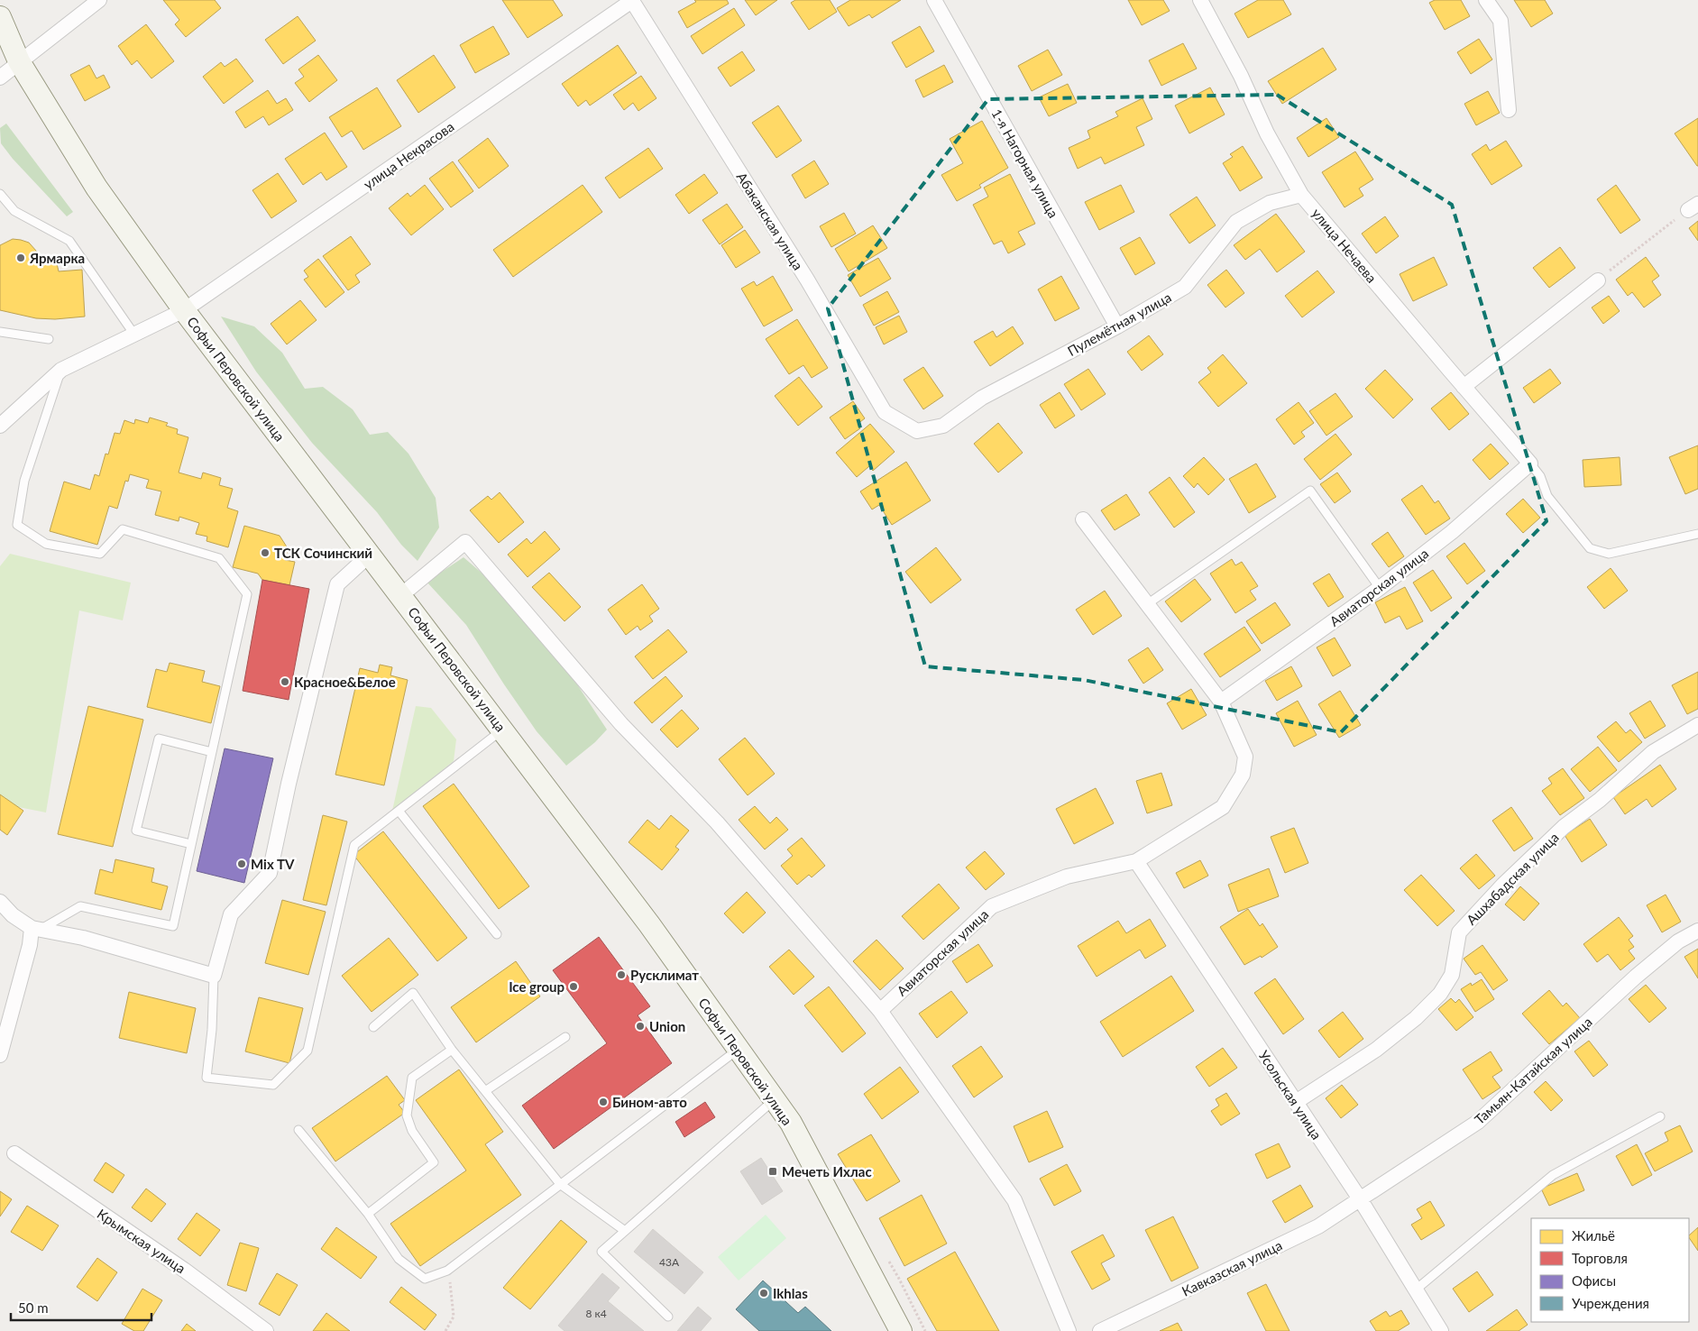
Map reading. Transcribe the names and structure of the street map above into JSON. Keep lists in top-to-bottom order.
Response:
{
  "streets": {
    "main road": ["Софьи Перовской улица"],
    "street": [
      "улица Некрасова",
      "1-я Нагорная улица",
      "Абаканская улица",
      "улица Нечаева",
      "Пулемётная улица",
      "Авиаторская улица",
      "Ашхабадская улица",
      "Тамьян-Катайская улица",
      "Усольская улица",
      "Крымская улица",
      "Кавказская улица"
    ]
  },
  "crossings": [
    ["улица Некрасова", "Абаканская улица"],
    ["улица Некрасова", "Софьи Перовской улица"],
    ["1-я Нагорная улица", "Пулемётная улица"],
    ["Абаканская улица", "Пулемётная улица"],
    ["улица Нечаева", "Пулемётная улица"],
    ["улица Нечаева", "Авиаторская улица"],
    ["Авиаторская улица", "Усольская улица"],
    ["Ашхабадская улица", "Усольская улица"],
    ["Тамьян-Катайская улица", "Усольская улица"],
    ["Тамьян-Катайская улица", "Кавказская улица"],
    ["Усольская улица", "Кавказская улица"]
  ],
  "places": {
    "other": [
      "Ярмарка",
      "ТСК Сочинский",
      "Красное&Белое",
      "Mix TV",
      "Русклимат",
      "Ice group",
      "Union",
      "Бином-авто",
      "Ikhlas"
    ],
    "transit": ["Мечеть Ихлас"]
  },
  "house_numbers": ["43А", "8 к4"],
  "legend": [
    "Жильё",
    "Торговля",
    "Офисы",
    "Учреждения"
  ],
  "scale_bar": "50 m"
}
